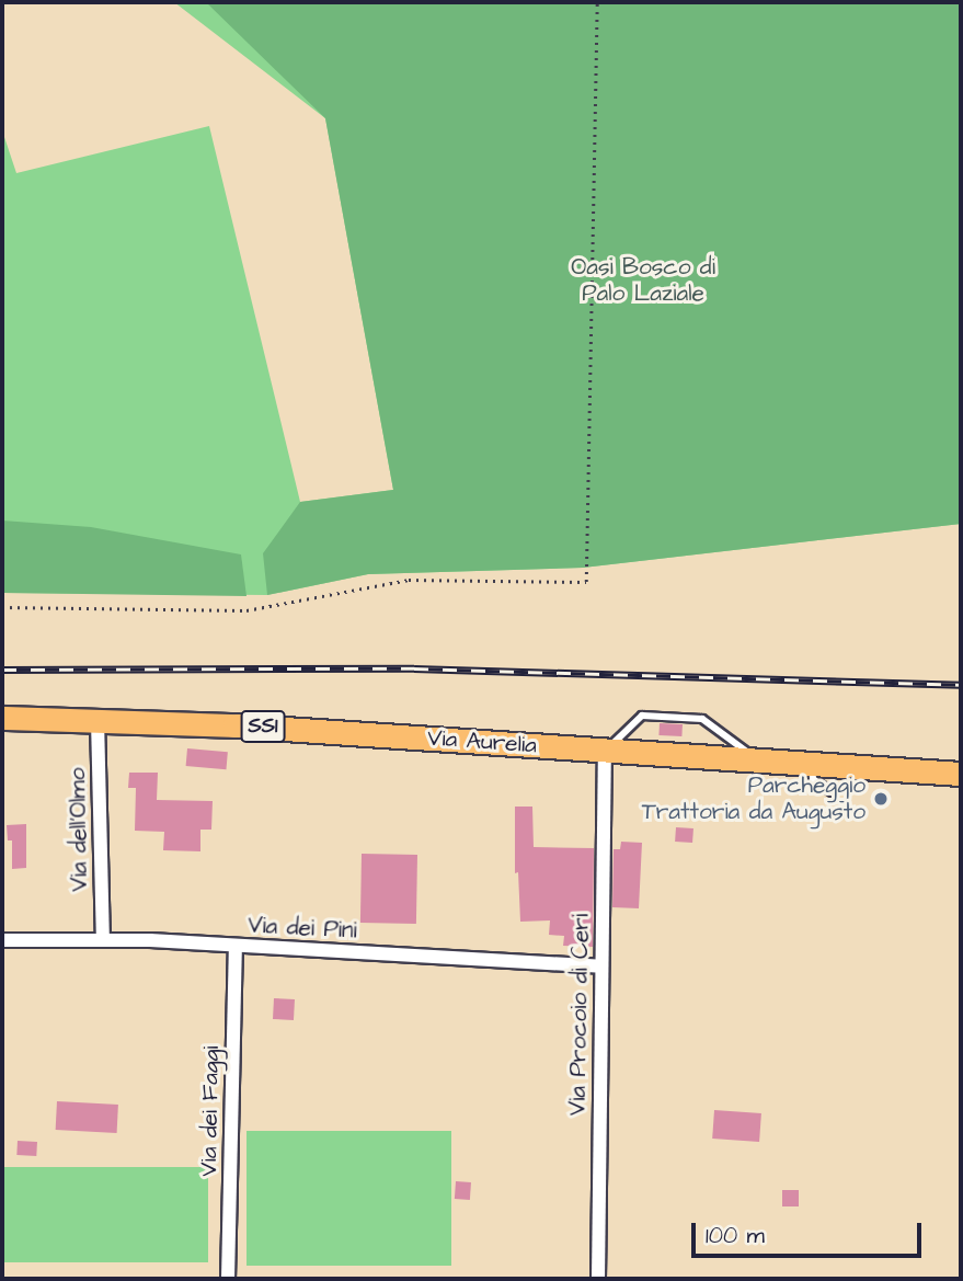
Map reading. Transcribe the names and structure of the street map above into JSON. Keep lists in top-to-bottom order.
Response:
{
  "streets": {
    "main road": ["SS1", "Via Aurelia"],
    "street": [
      "Via dell'Olmo",
      "Via dei Pini",
      "Via Procoio di Ceri",
      "Via dei Faggi"
    ]
  },
  "crossings": [
    ["Via Aurelia", "Via dell'Olmo"],
    ["Via Aurelia", "Via Procoio di Ceri"],
    ["Via dell'Olmo", "Via dei Pini"],
    ["Via dei Pini", "Via Procoio di Ceri"],
    ["Via dei Pini", "Via dei Faggi"]
  ],
  "parks": ["Oasi Bosco di Palo Laziale"],
  "places": ["Parcheggio Trattoria da Augusto"],
  "scale_bar": "100 m"
}
